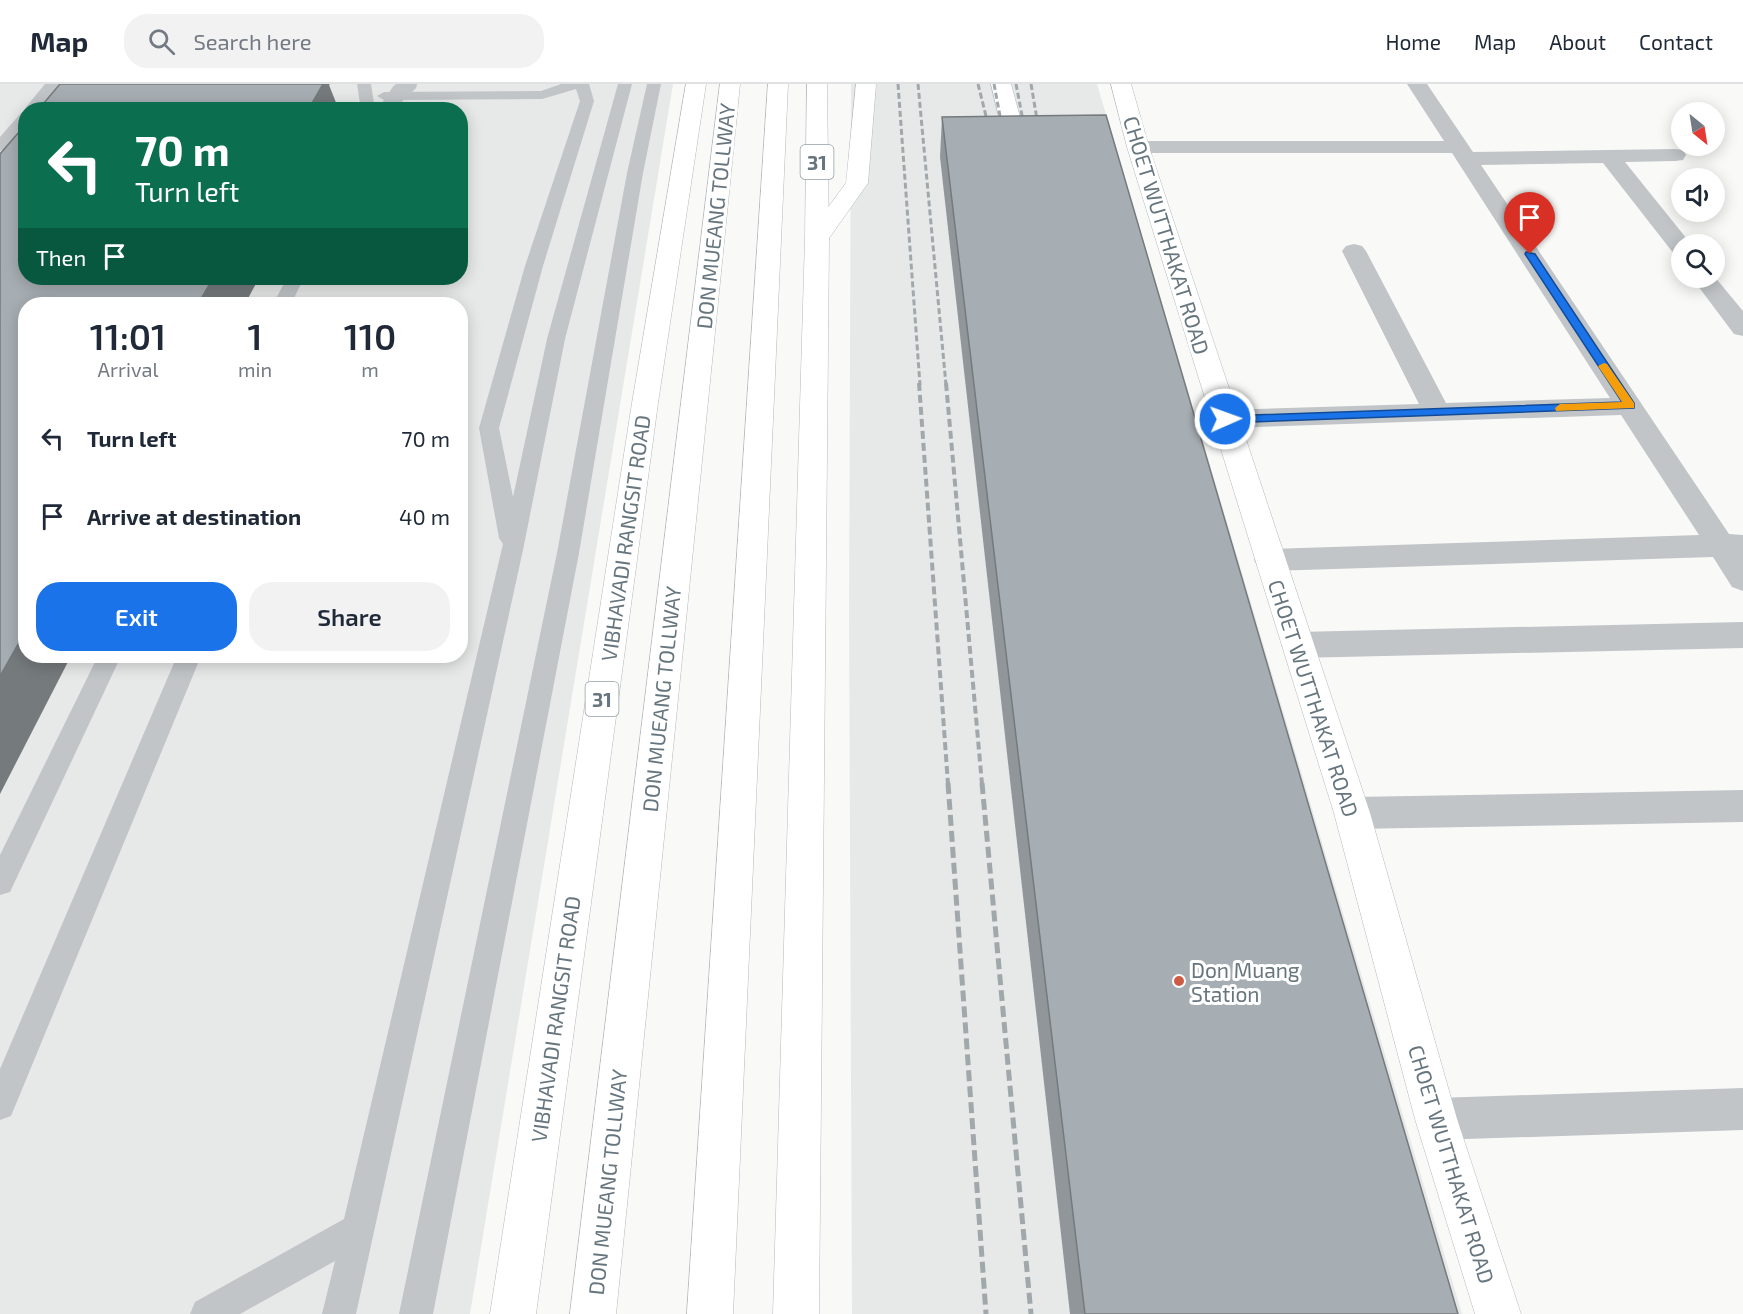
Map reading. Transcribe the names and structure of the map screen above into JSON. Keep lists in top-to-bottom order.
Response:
{
  "streets": {
    "main road": [
      "31",
      "DON MUEANG TOLLWAY",
      "CHOET WUTTHAKAT ROAD",
      "VIBHAVADI RANGSIT ROAD"
    ]
  },
  "places": ["Don Muang Station"],
  "north": "bottom right",
  "page": {
    "header": "Map",
    "search": "Search here",
    "nav": [
      "Home",
      "Map",
      "About",
      "Contact"
    ],
    "turn": ["70 m", "Turn left"],
    "then": "Then",
    "eta": [
      "11:01",
      "Arrival",
      "1",
      "min",
      "110",
      "m"
    ],
    "list": [
      {
        "name": "Turn left",
        "value": "70 m"
      },
      {
        "name": "Arrive at destination",
        "value": "40 m"
      }
    ],
    "buttons": ["Exit", "Share"]
  }
}
